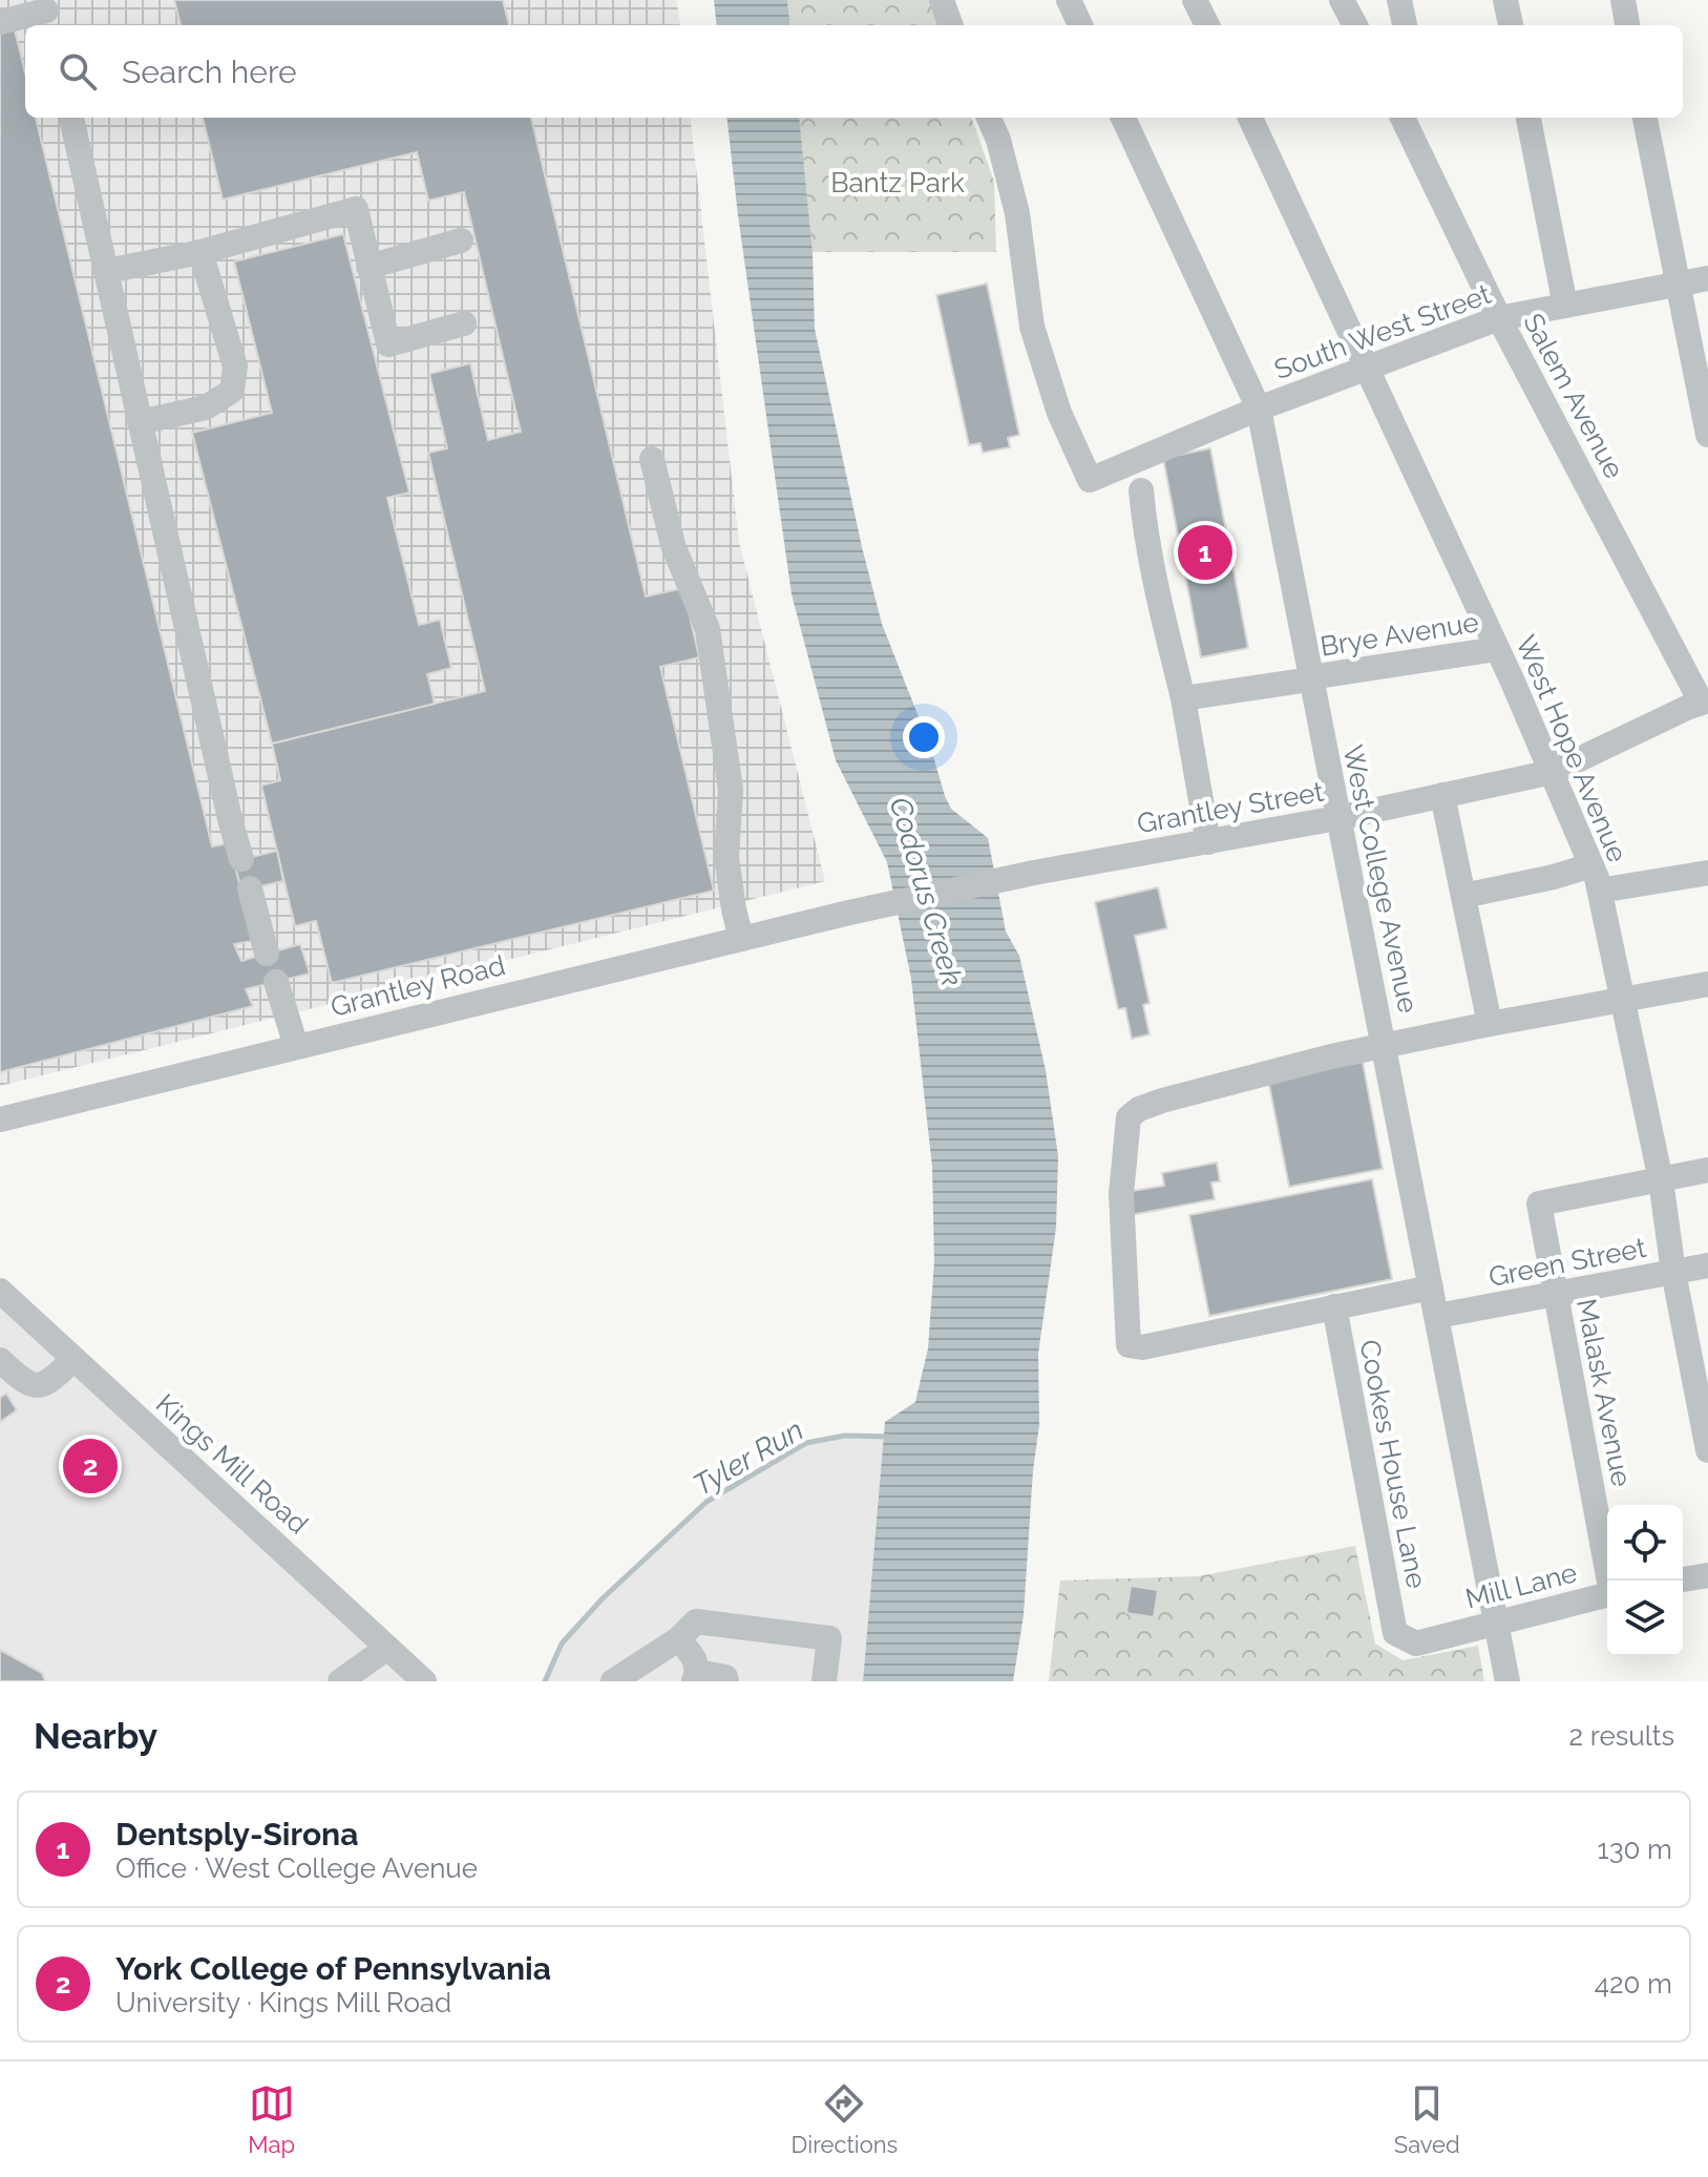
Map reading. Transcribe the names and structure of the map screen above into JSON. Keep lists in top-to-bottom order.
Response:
{
  "streets": {
    "street": [
      "South West Street",
      "Salem Avenue",
      "Brye Avenue",
      "West Hope Avenue",
      "Grantley Street",
      "West College Avenue",
      "Grantley Road",
      "Green Street",
      "Malask Avenue",
      "Kings Mill Road",
      "Cookes House Lane",
      "Mill Lane"
    ]
  },
  "crossings": [
    ["South West Street", "Salem Avenue"],
    ["South West Street", "West Hope Avenue"],
    ["South West Street", "West College Avenue"],
    ["Salem Avenue", "Grantley Street"],
    ["Brye Avenue", "West Hope Avenue"],
    ["Brye Avenue", "West College Avenue"],
    ["West Hope Avenue", "Grantley Street"],
    ["West Hope Avenue", "Green Street"],
    ["West Hope Avenue", "Malask Avenue"],
    ["Grantley Street", "West College Avenue"],
    ["Grantley Street", "Grantley Road"],
    ["West College Avenue", "Green Street"],
    ["West College Avenue", "Mill Lane"],
    ["Green Street", "Malask Avenue"],
    ["Cookes House Lane", "Mill Lane"]
  ],
  "water": ["Codorus Creek", "Tyler Run"],
  "parks": ["Bantz Park"],
  "page": {
    "search": "Search here",
    "pins": ["1", "2"],
    "heading": ["Nearby", "2 results"],
    "list": [
      {
        "mark": "1",
        "name": "Dentsply-Sirona",
        "note": "Office · West College Avenue",
        "value": "130 m"
      },
      {
        "mark": "2",
        "name": "York College of Pennsylvania",
        "note": "University · Kings Mill Road",
        "value": "420 m"
      }
    ],
    "nav": ["Map", "Directions", "Saved"]
  }
}
